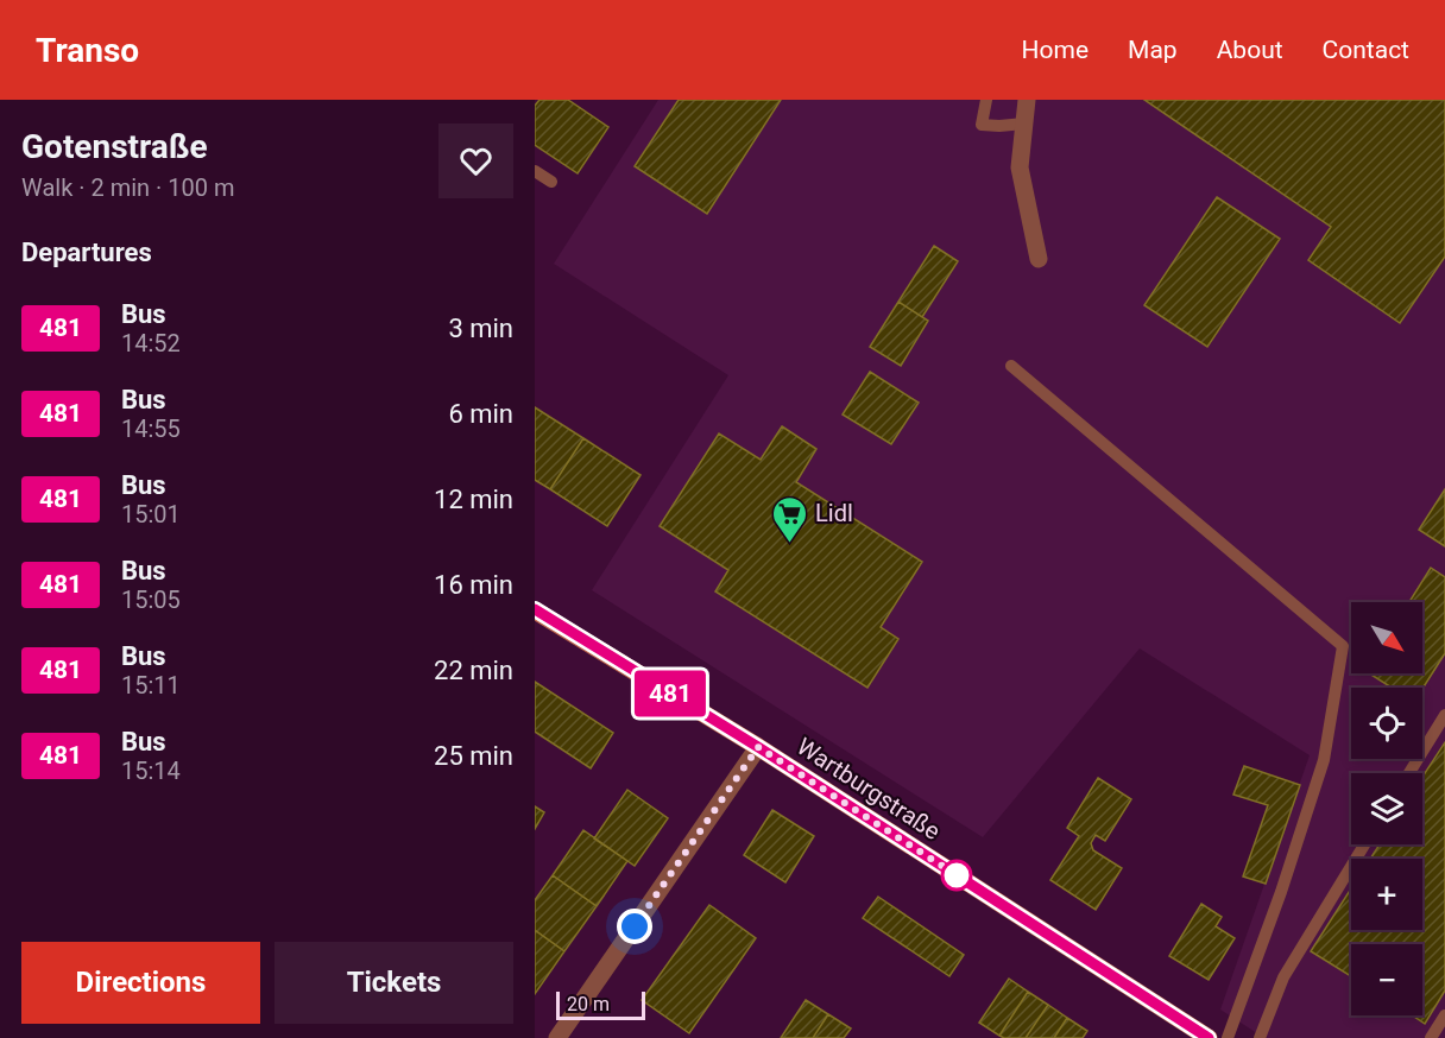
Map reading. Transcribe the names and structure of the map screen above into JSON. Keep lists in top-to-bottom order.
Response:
{
  "streets": {
    "main road": ["Wartburgstraße"]
  },
  "places": {
    "supermarket": ["Lidl"]
  },
  "lines": ["bus line 481"],
  "scale_bar": "20 m",
  "north": "bottom right",
  "page": {
    "header": "Transo",
    "nav": [
      "Home",
      "Map",
      "About",
      "Contact"
    ],
    "heading": [
      ["Gotenstraße", "Walk · 2 min · 100 m"],
      "Departures"
    ],
    "on_map": "481",
    "list": [
      {
        "mark": "481",
        "name": "Bus",
        "note": "14:52",
        "value": "3 min"
      },
      {
        "mark": "481",
        "name": "Bus",
        "note": "14:55",
        "value": "6 min"
      },
      {
        "mark": "481",
        "name": "Bus",
        "note": "15:01",
        "value": "12 min"
      },
      {
        "mark": "481",
        "name": "Bus",
        "note": "15:05",
        "value": "16 min"
      },
      {
        "mark": "481",
        "name": "Bus",
        "note": "15:11",
        "value": "22 min"
      },
      {
        "mark": "481",
        "name": "Bus",
        "note": "15:14",
        "value": "25 min"
      }
    ],
    "map_buttons": ["+", "−"],
    "buttons": ["Directions", "Tickets"],
    "scale": "20 m"
  }
}
